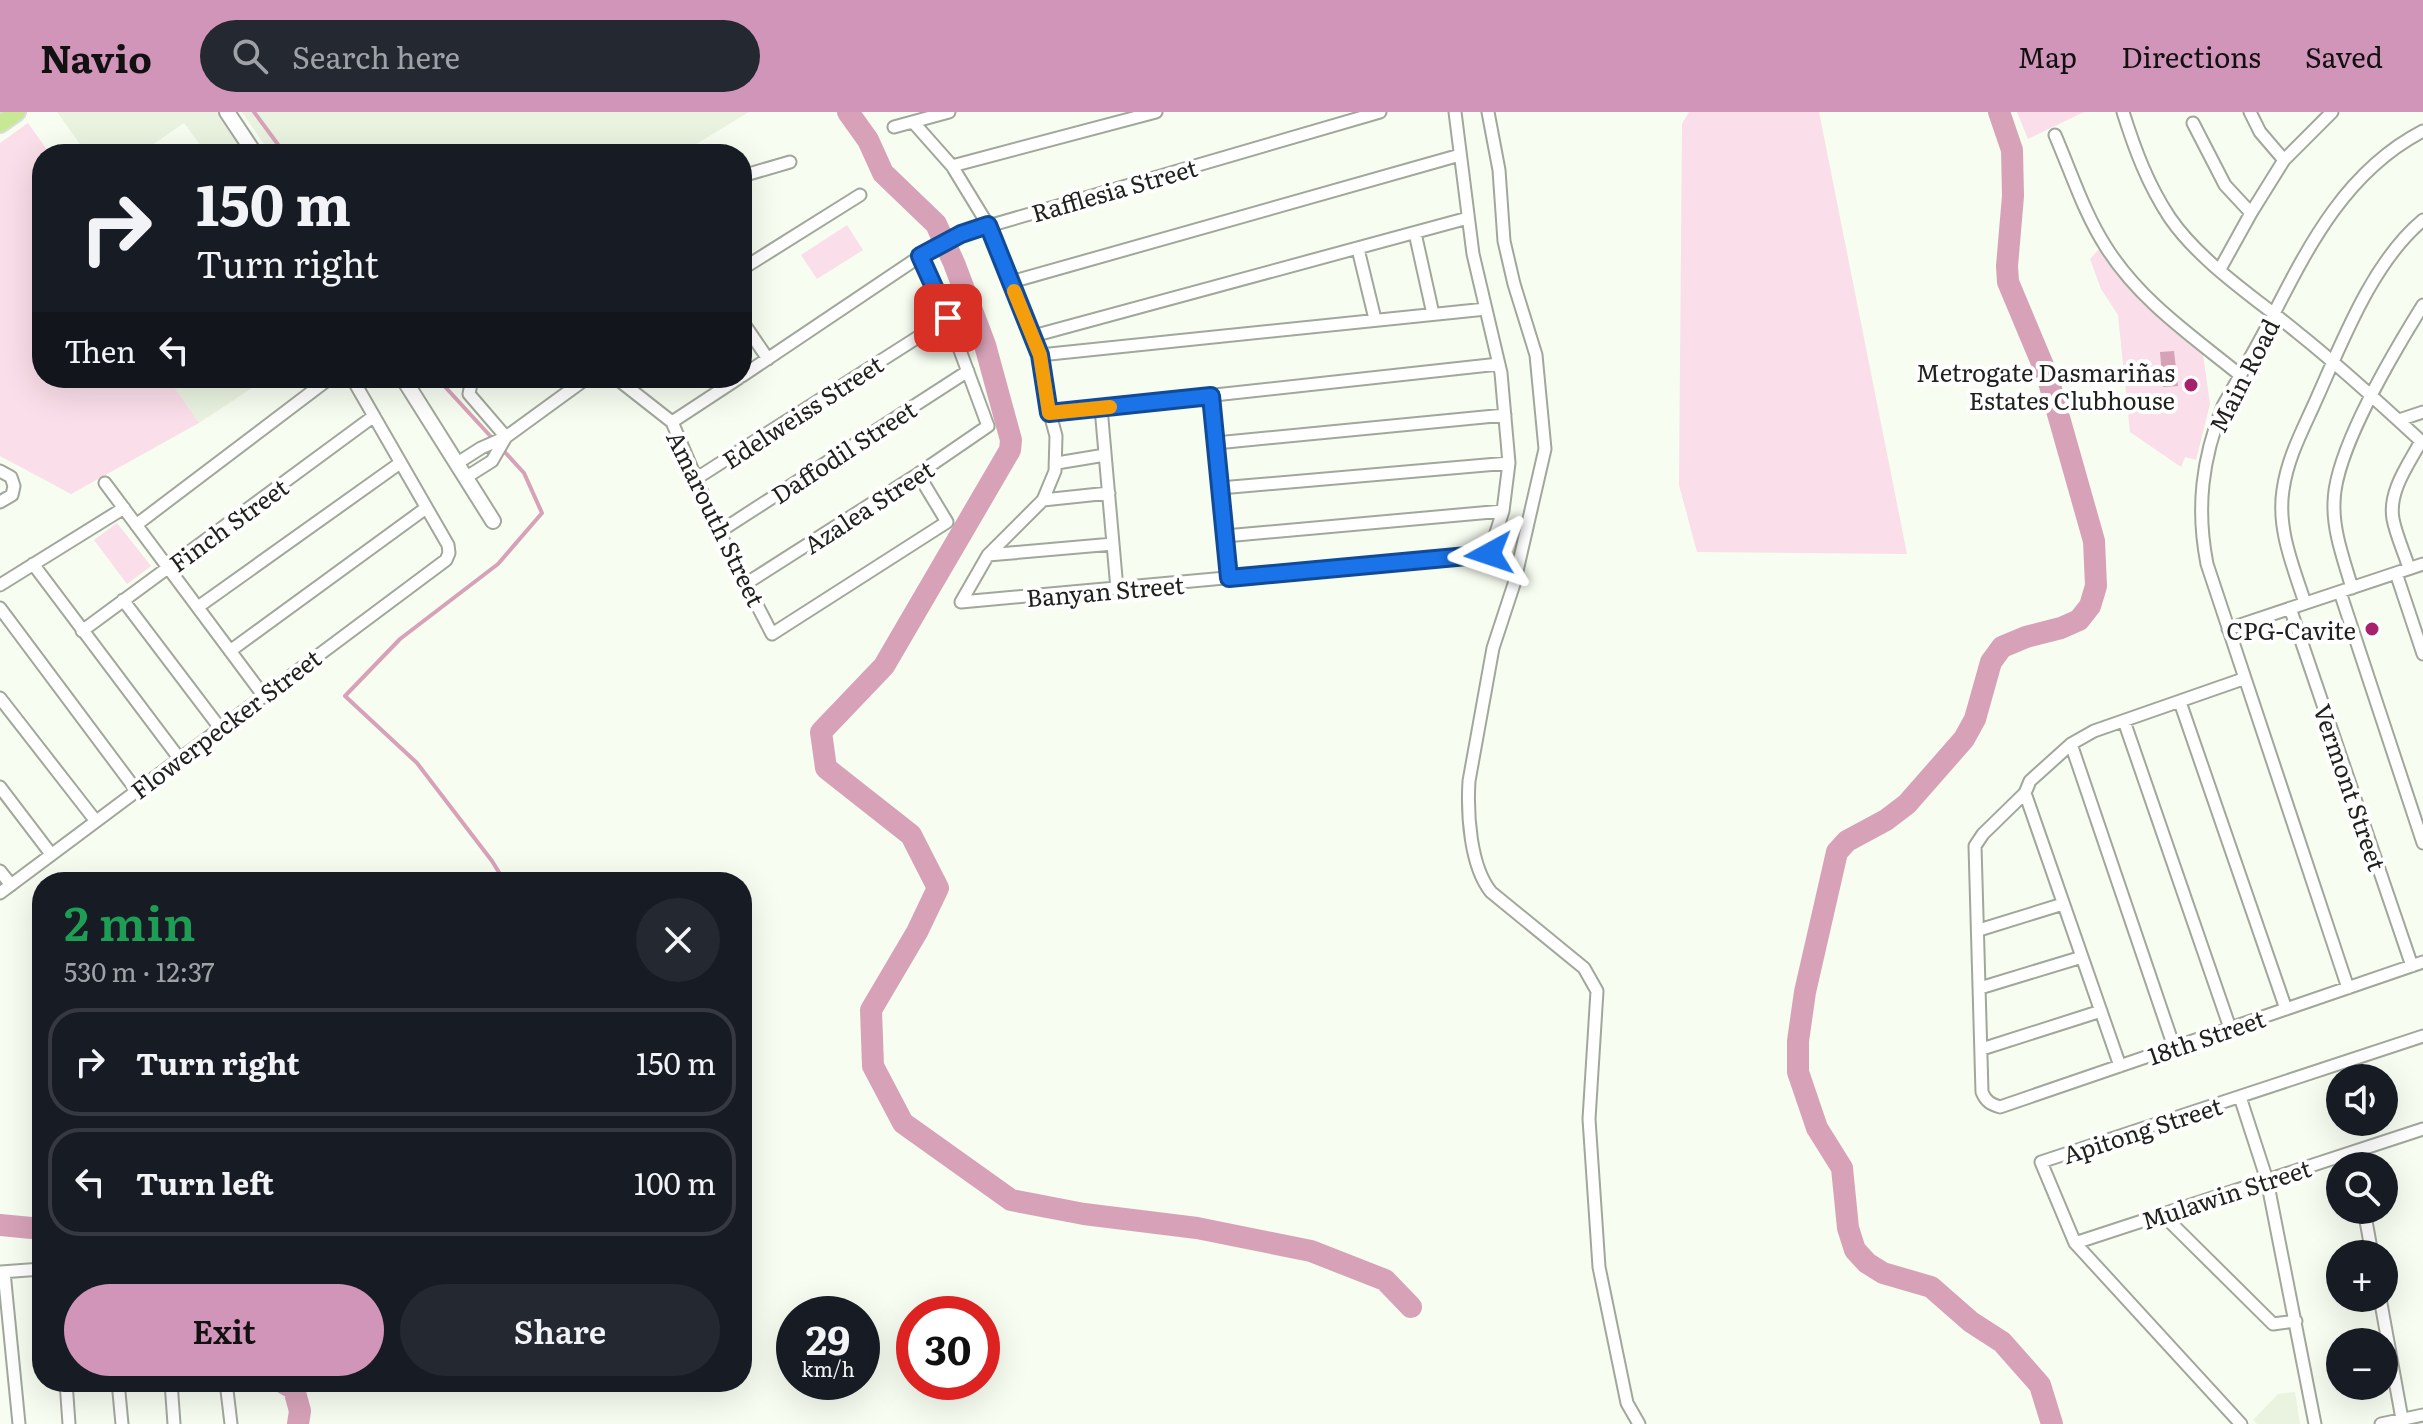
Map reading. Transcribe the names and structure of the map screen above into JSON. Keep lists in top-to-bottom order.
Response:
{
  "streets": {
    "street": [
      "Rafflesia Street",
      "Main Road",
      "Edelweiss Street",
      "Daffodil Street",
      "Azalea Street",
      "Amarouth Street",
      "Finch Street",
      "Banyan Street",
      "Flowerpecker Street",
      "Vermont Street",
      "18th Street",
      "Apitong Street",
      "Mulawin Street"
    ]
  },
  "crossings": [
    ["Rafflesia Street", "Amarouth Street"],
    ["Main Road", "18th Street"],
    ["Edelweiss Street", "Amarouth Street"],
    ["Daffodil Street", "Azalea Street"],
    ["Daffodil Street", "Amarouth Street"],
    ["Azalea Street", "Amarouth Street"],
    ["Vermont Street", "18th Street"],
    ["Apitong Street", "Mulawin Street"]
  ],
  "places": ["Metrogate Dasmariñas Estates Clubhouse", "CPG-Cavite"],
  "page": {
    "header": "Navio",
    "search": "Search here",
    "nav": ["Map", "Directions", "Saved"],
    "turn": ["150 m", "Turn right"],
    "then": "Then",
    "heading": ["2 min", "530 m · 12:37"],
    "list": [
      {
        "name": "Turn right",
        "value": "150 m"
      },
      {
        "name": "Turn left",
        "value": "100 m"
      }
    ],
    "map_buttons": ["+", "−"],
    "buttons": ["Exit", "Share"],
    "speed": "29 km/h",
    "limit": "30"
  }
}
